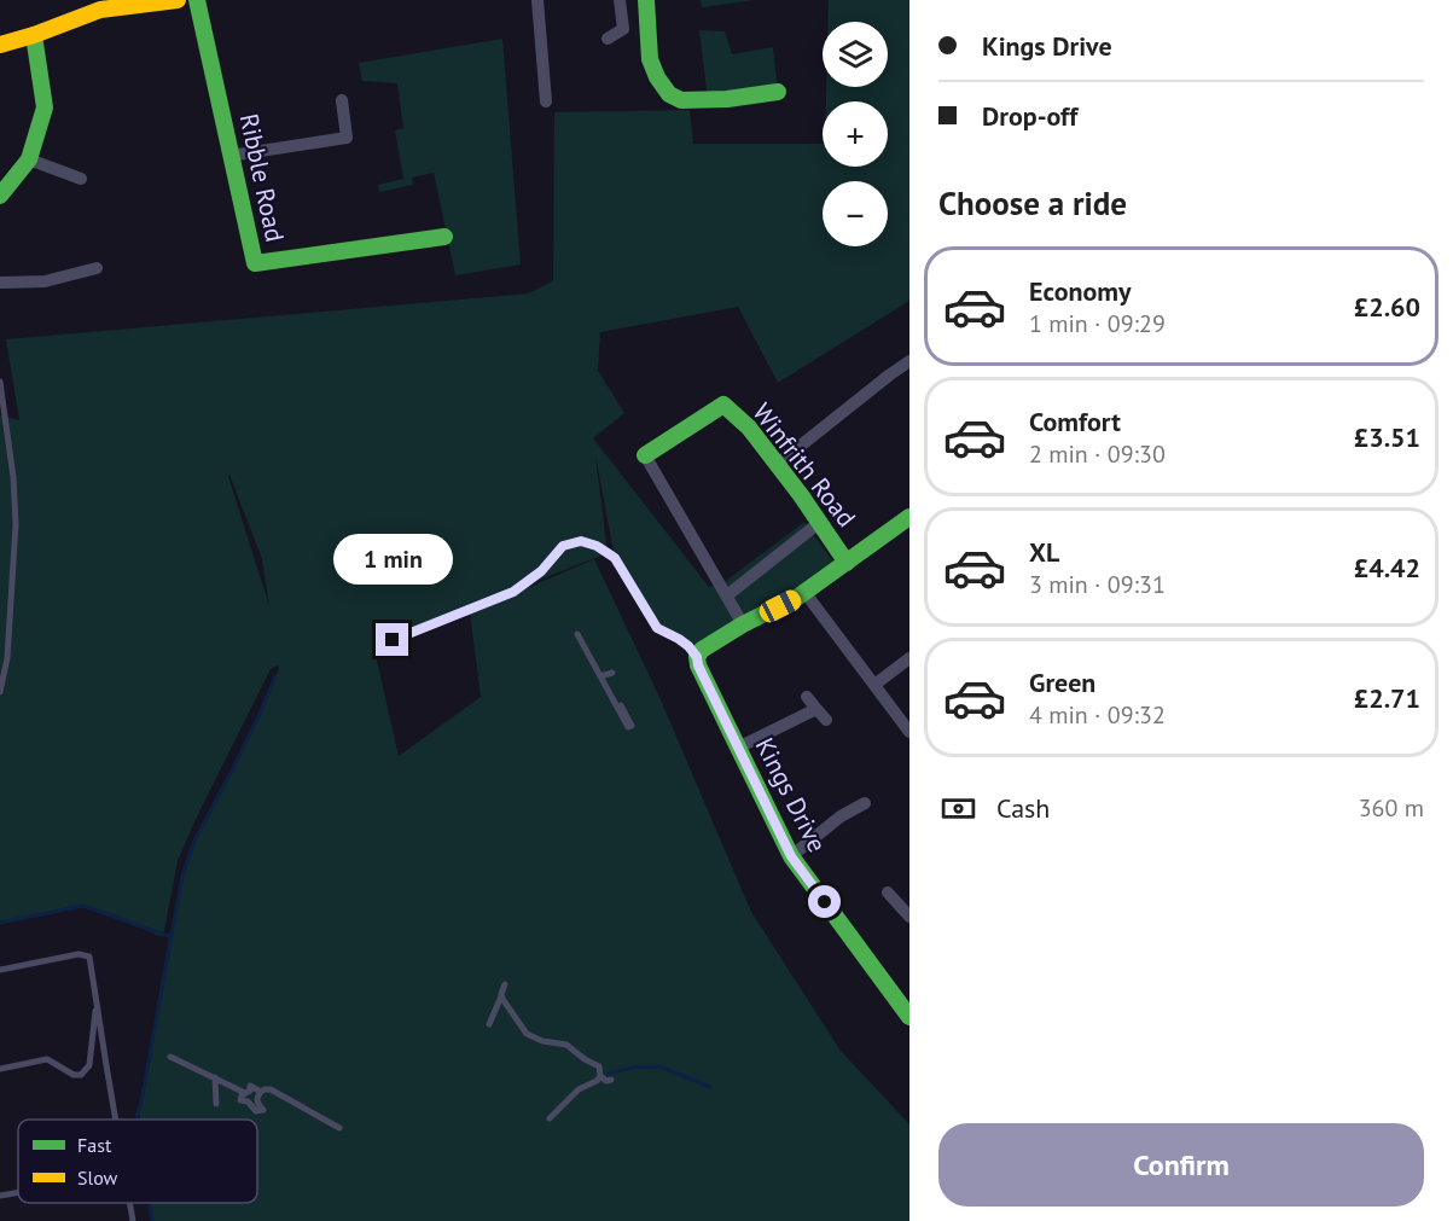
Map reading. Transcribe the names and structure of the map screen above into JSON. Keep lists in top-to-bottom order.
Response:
{
  "streets": {
    "street": ["Ribble Road", "Winfrith Road", "Kings Drive"]
  },
  "legend": ["Fast", "Slow"],
  "page": {
    "banner": ["Kings Drive", "Drop-off"],
    "map_buttons": ["+", "−"],
    "heading": "Choose a ride",
    "list": [
      {
        "name": "Economy",
        "note": "1 min · 09:29",
        "value": "£2.60"
      },
      {
        "name": "Comfort",
        "note": "2 min · 09:30",
        "value": "£3.51"
      },
      {
        "name": "XL",
        "note": "3 min · 09:31",
        "value": "£4.42"
      },
      {
        "name": "Green",
        "note": "4 min · 09:32",
        "value": "£2.71"
      }
    ],
    "bubble": "1 min",
    "pay": ["Cash", "360 m"],
    "buttons": "Confirm"
  }
}
